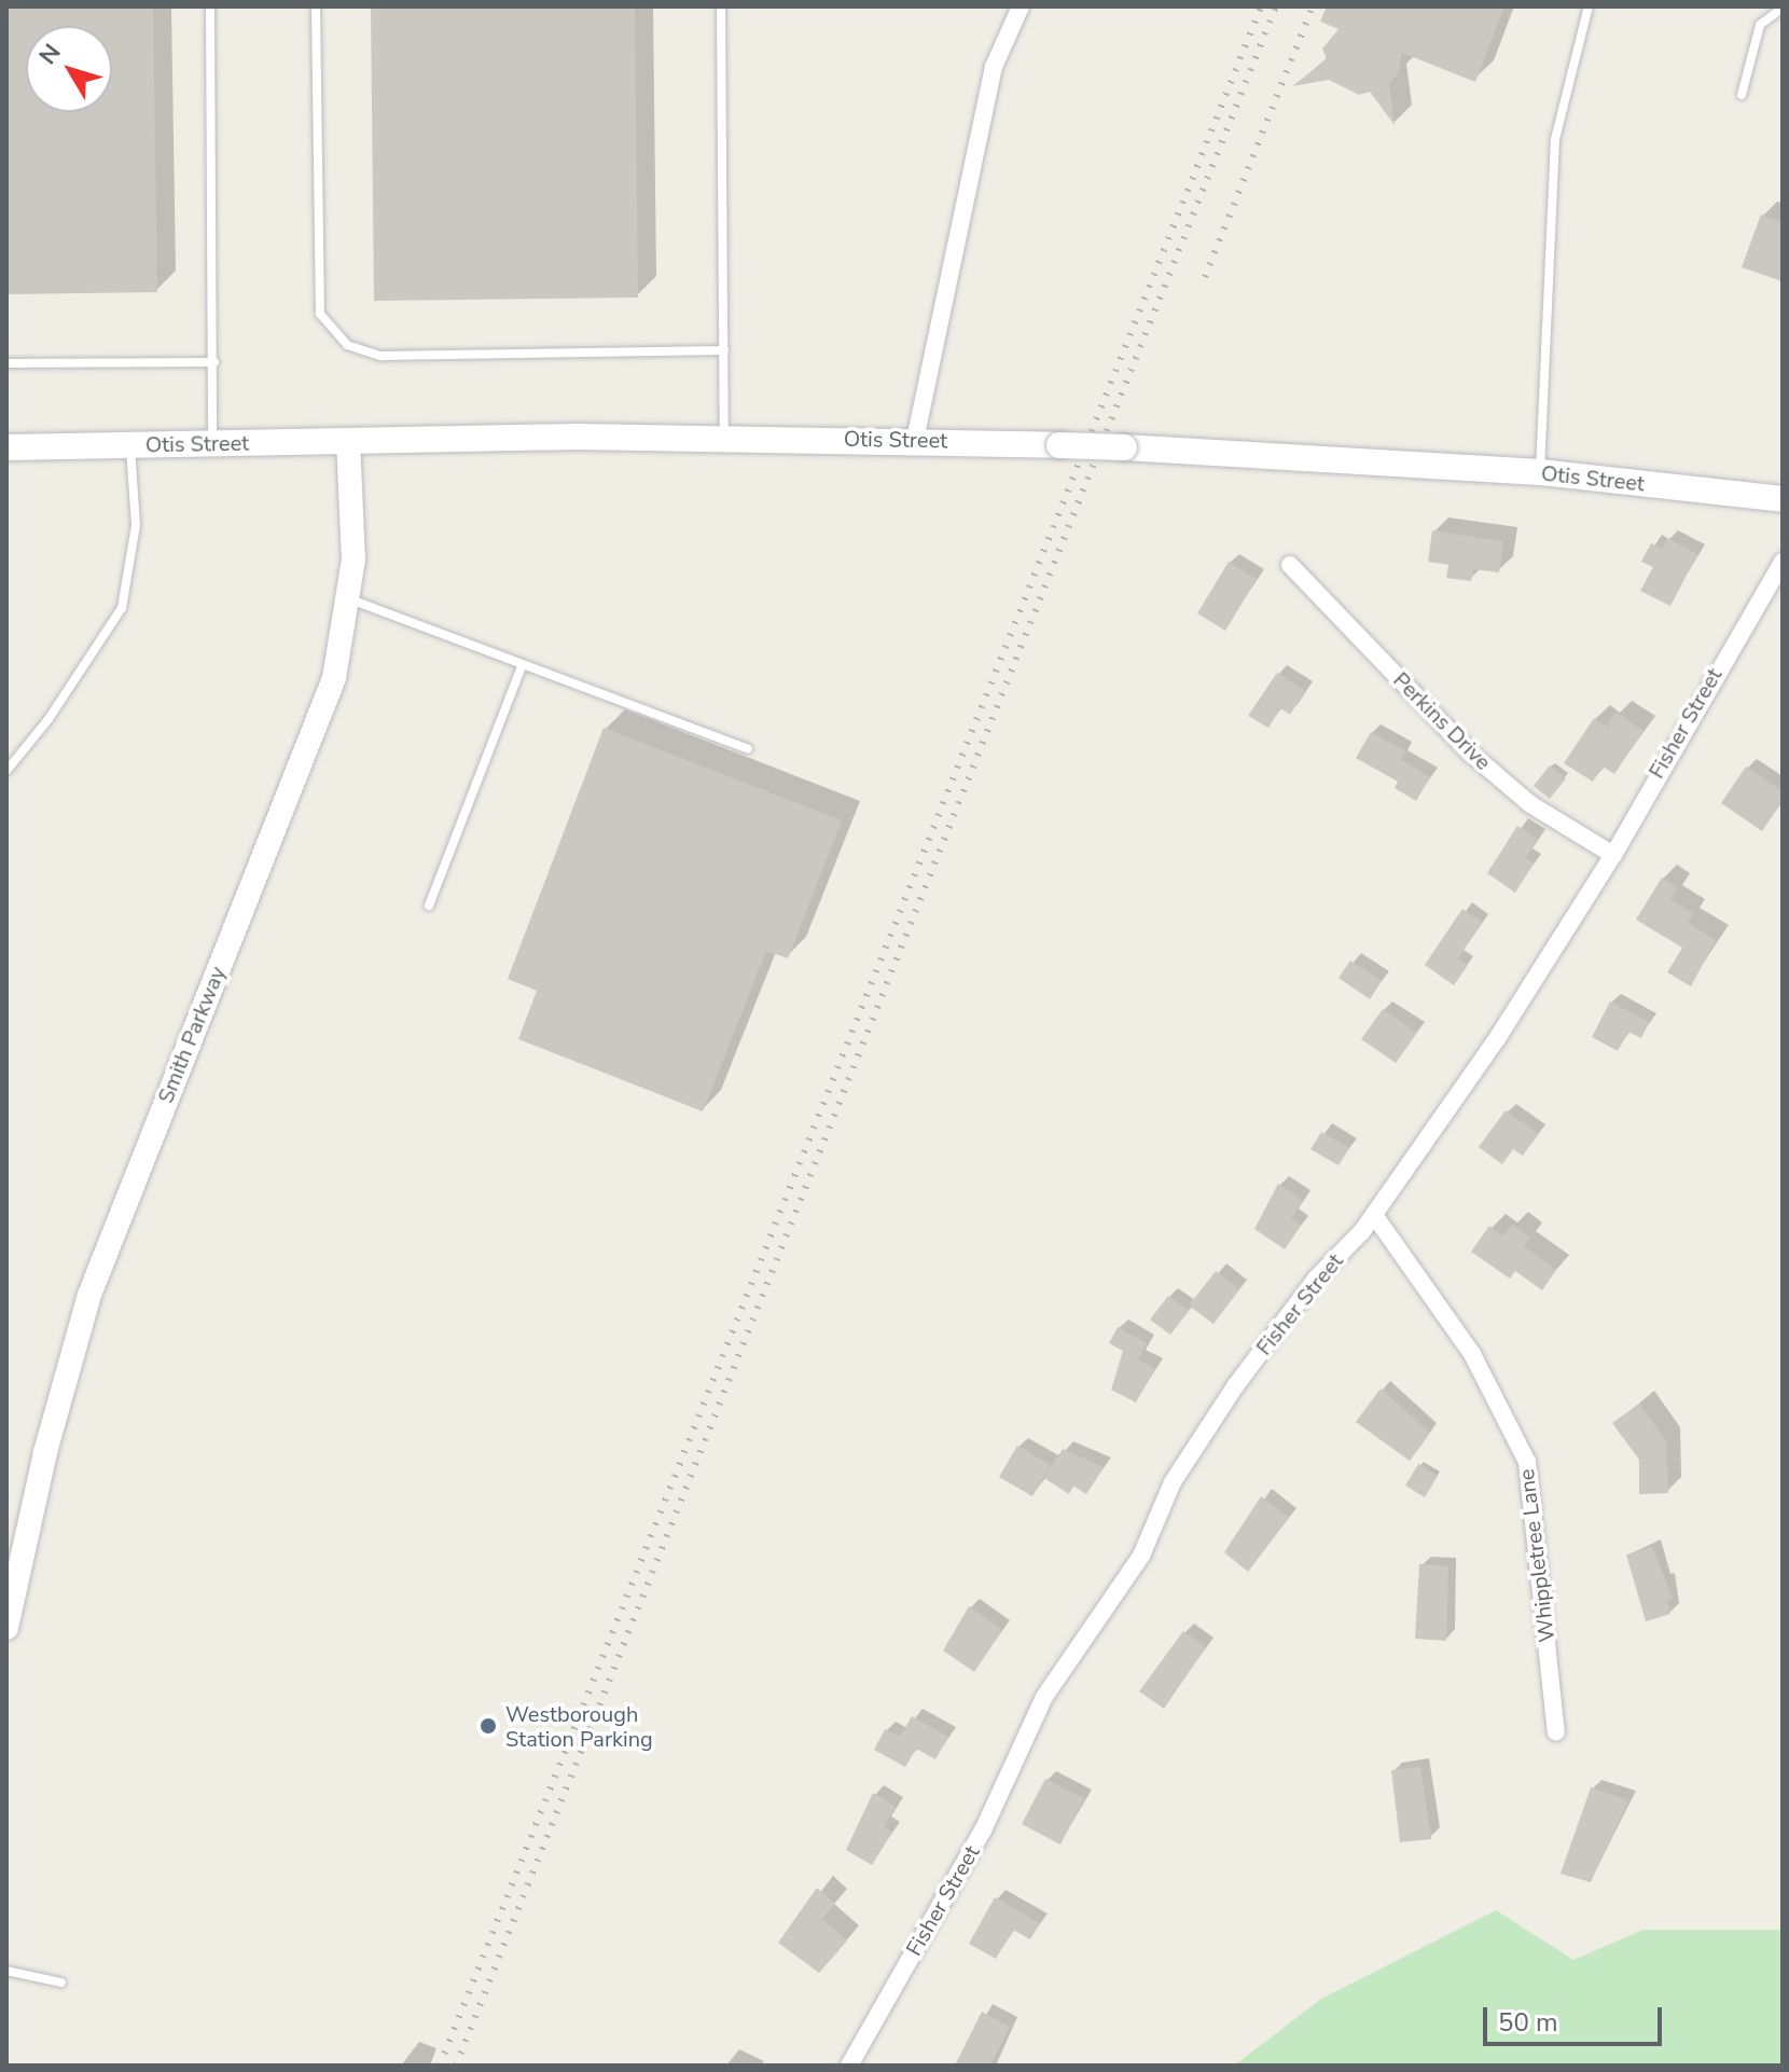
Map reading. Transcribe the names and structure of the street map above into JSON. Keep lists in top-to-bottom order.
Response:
{
  "streets": {
    "main road": ["Otis Street"],
    "street": [
      "Perkins Drive",
      "Fisher Street",
      "Smith Parkway",
      "Whippletree Lane"
    ]
  },
  "crossings": [
    ["Otis Street", "Smith Parkway"],
    ["Perkins Drive", "Fisher Street"],
    ["Fisher Street", "Whippletree Lane"]
  ],
  "places": ["Westborough Station Parking"],
  "scale_bar": "50 m",
  "north": "top left"
}
